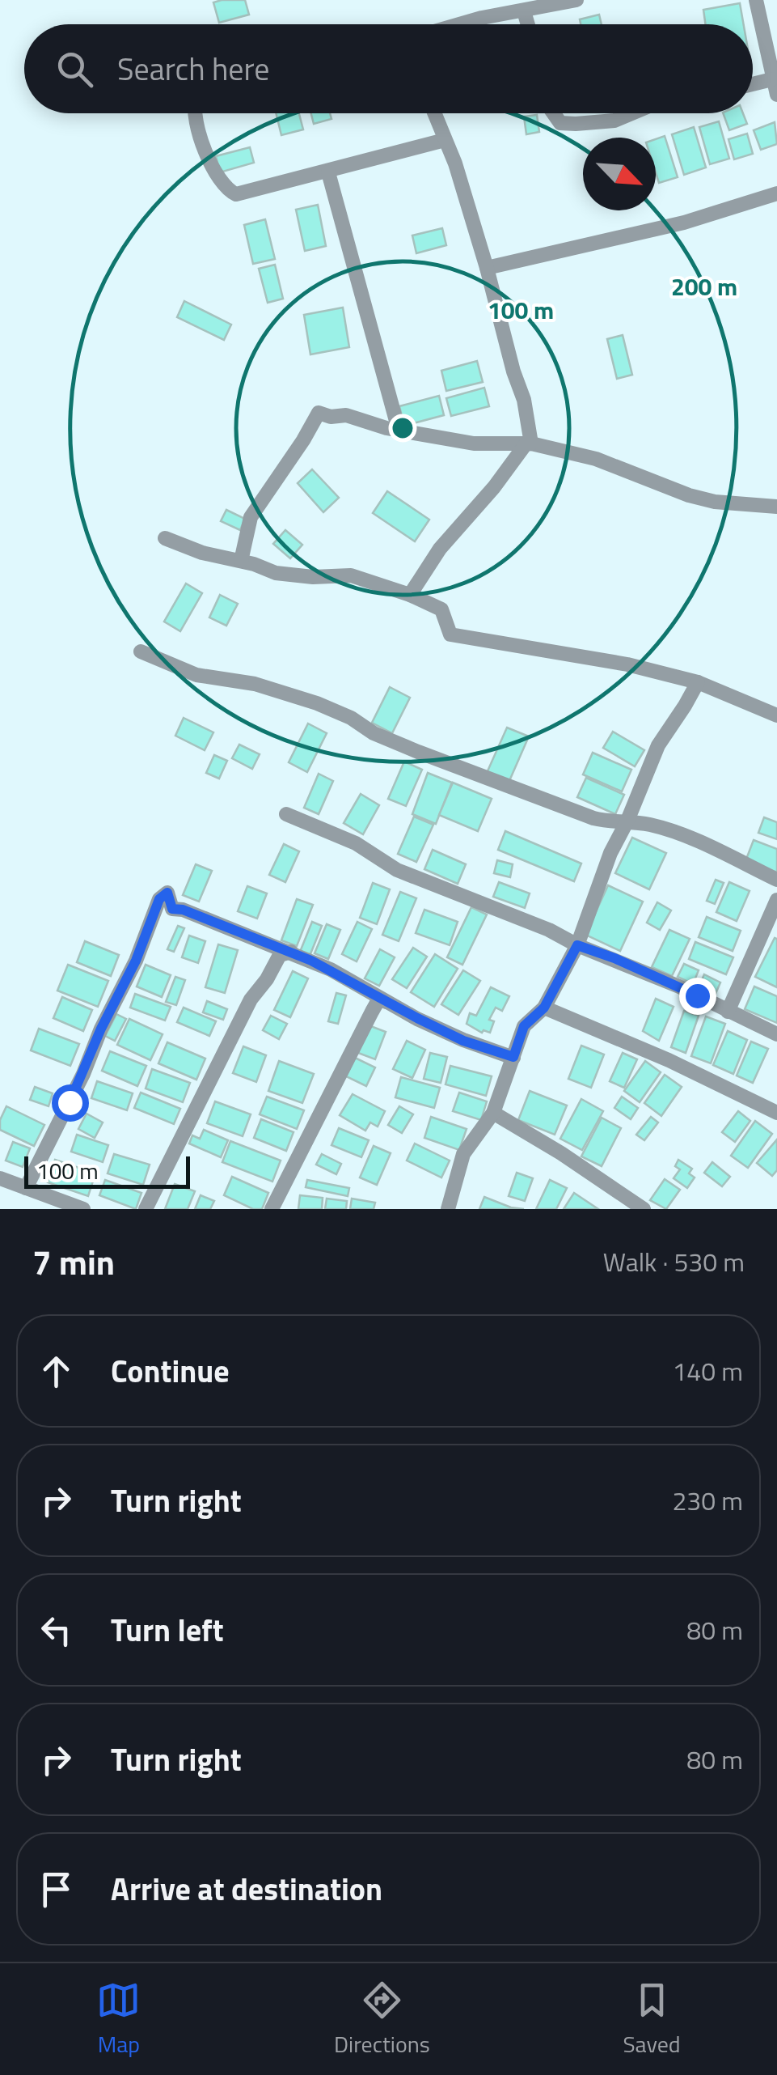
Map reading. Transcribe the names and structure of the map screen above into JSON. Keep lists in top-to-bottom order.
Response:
{
  "scale_bar": "100 m",
  "north": "bottom right",
  "page": {
    "search": "Search here",
    "scale": "100 m",
    "heading": ["7 min", "Walk · 530 m"],
    "list": [
      ["Continue", "140 m"],
      ["Turn right", "230 m"],
      ["Turn left", "80 m"],
      ["Turn right", "80 m"],
      "Arrive at destination"
    ],
    "nav": ["Map", "Directions", "Saved"]
  },
  "rings": ["200 m", "100 m"]
}
